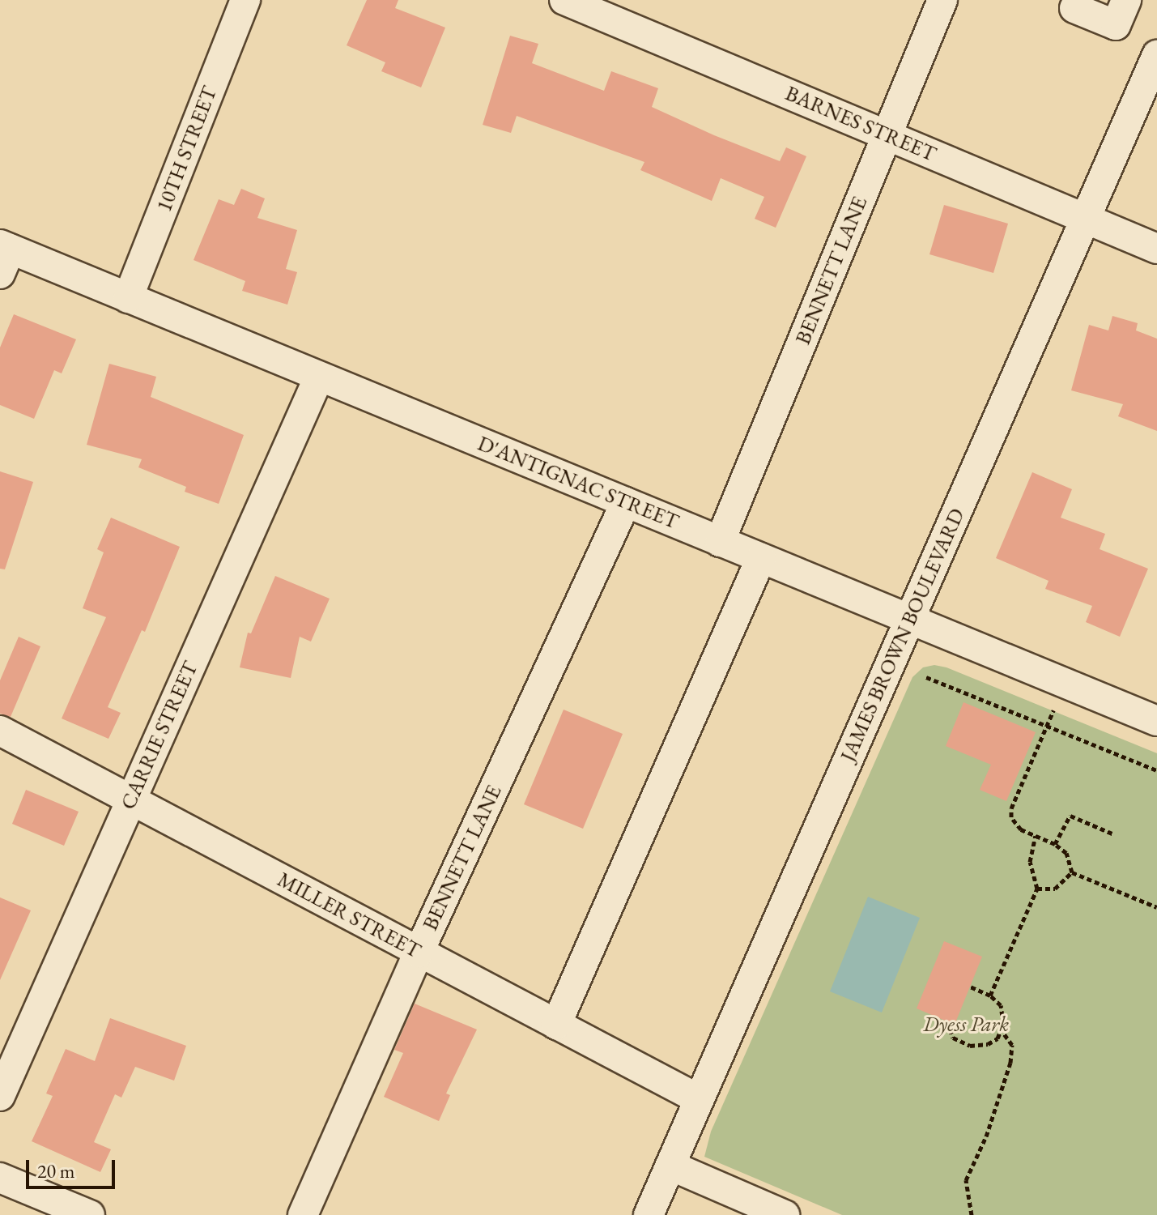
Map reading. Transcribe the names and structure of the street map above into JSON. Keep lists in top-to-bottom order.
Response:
{
  "streets": {
    "street": [
      "BARNES STREET",
      "10TH STREET",
      "BENNETT LANE",
      "D'ANTIGNAC STREET",
      "JAMES BROWN BOULEVARD",
      "CARRIE STREET",
      "MILLER STREET"
    ]
  },
  "crossings": [
    ["BARNES STREET", "BENNETT LANE"],
    ["BARNES STREET", "JAMES BROWN BOULEVARD"],
    ["10TH STREET", "D'ANTIGNAC STREET"],
    ["BENNETT LANE", "D'ANTIGNAC STREET"],
    ["BENNETT LANE", "MILLER STREET"],
    ["D'ANTIGNAC STREET", "JAMES BROWN BOULEVARD"],
    ["D'ANTIGNAC STREET", "CARRIE STREET"],
    ["JAMES BROWN BOULEVARD", "MILLER STREET"],
    ["CARRIE STREET", "MILLER STREET"]
  ],
  "parks": ["Dyess Park"],
  "scale_bar": "20 m"
}
